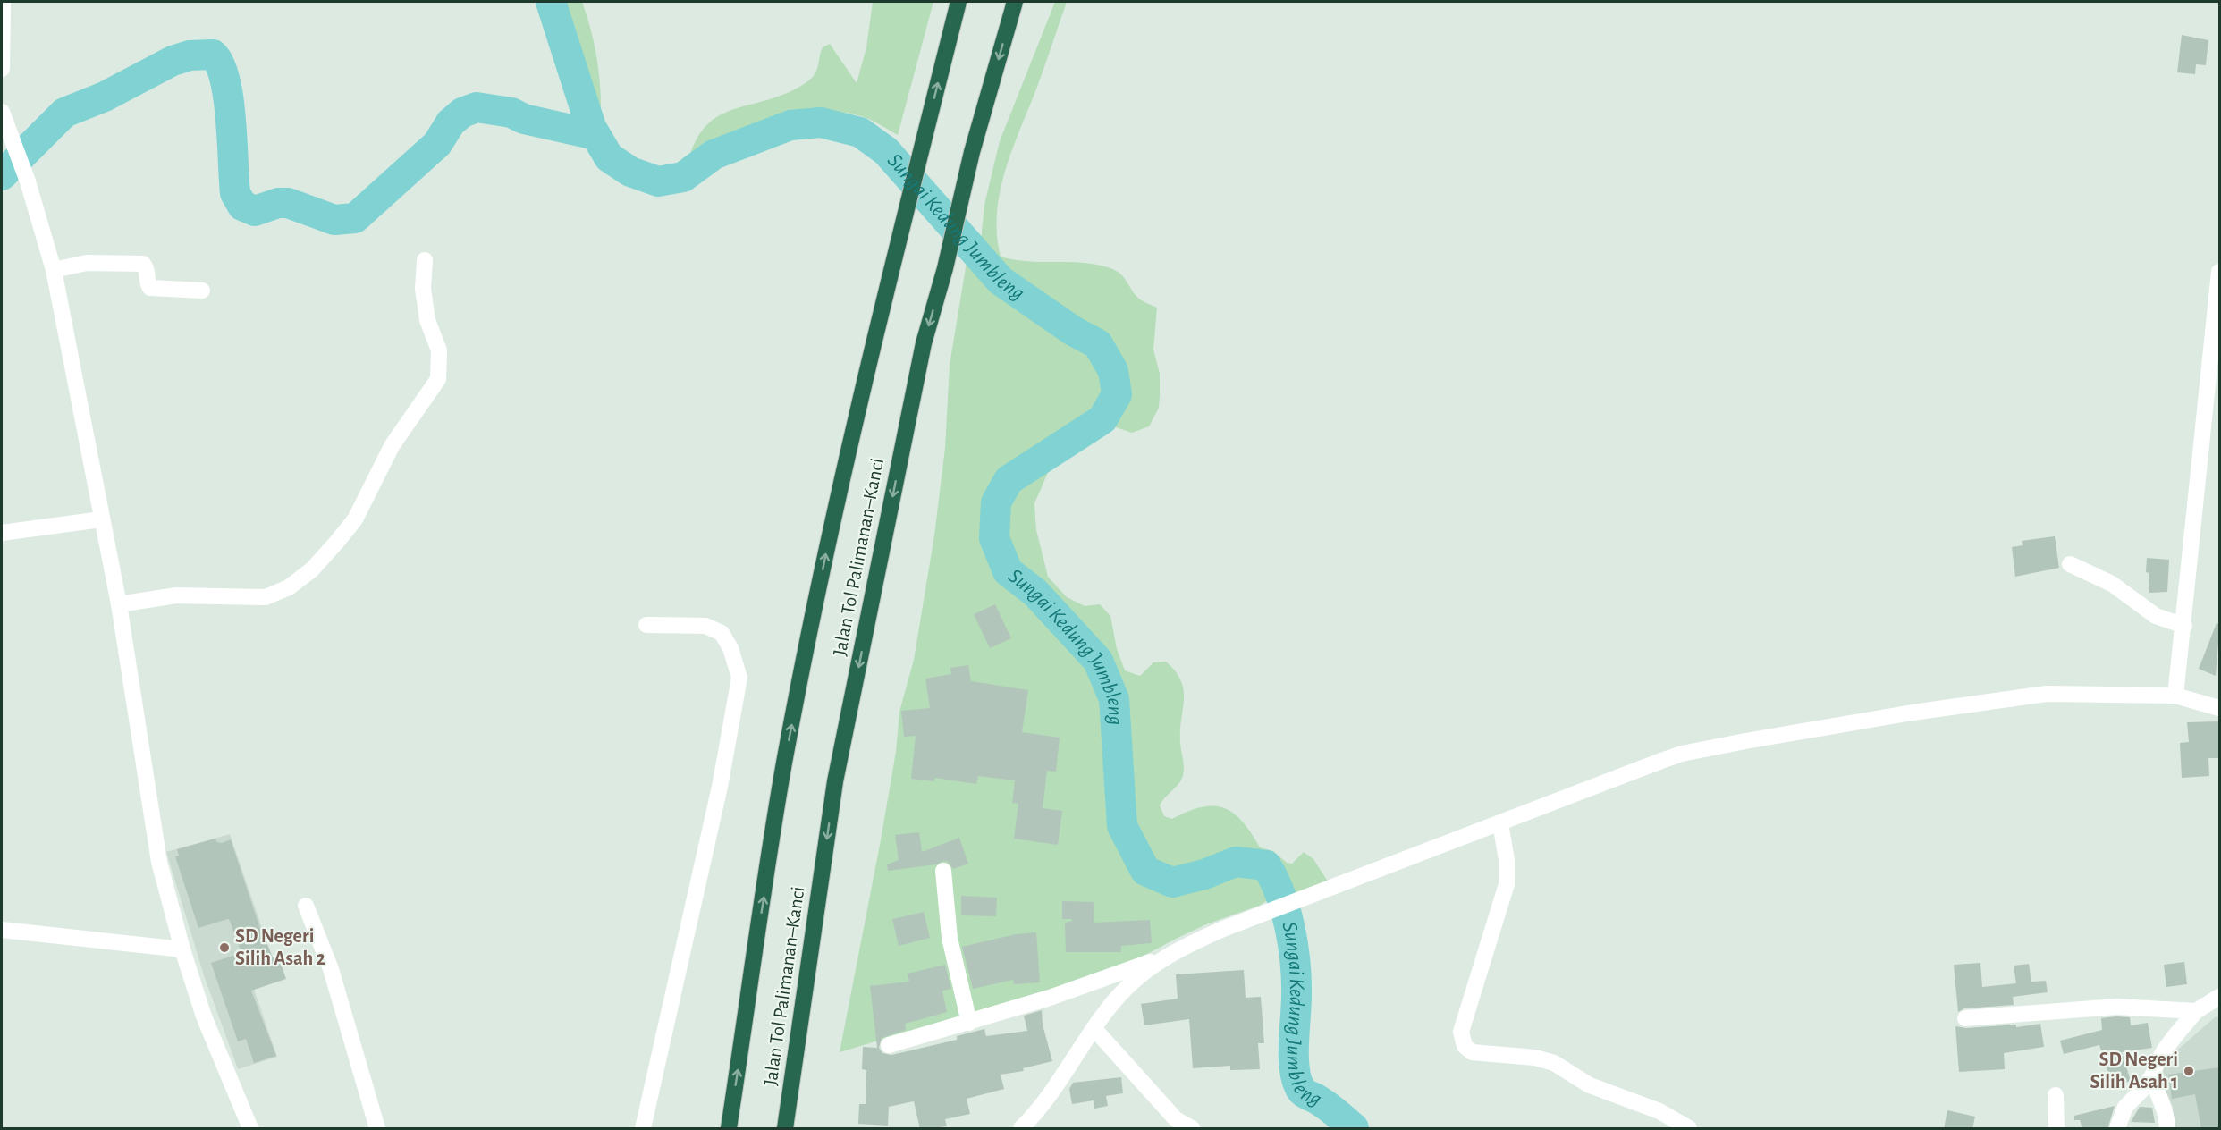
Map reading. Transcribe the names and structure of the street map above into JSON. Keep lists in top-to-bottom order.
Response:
{
  "streets": {
    "highway": ["Jalan Tol Palimanan–Kanci"]
  },
  "water": ["Sungai Kedung Jumbleng"],
  "places": ["SD Negeri Silih Asah 2", "SD Negeri Silih Asah 1"]
}
